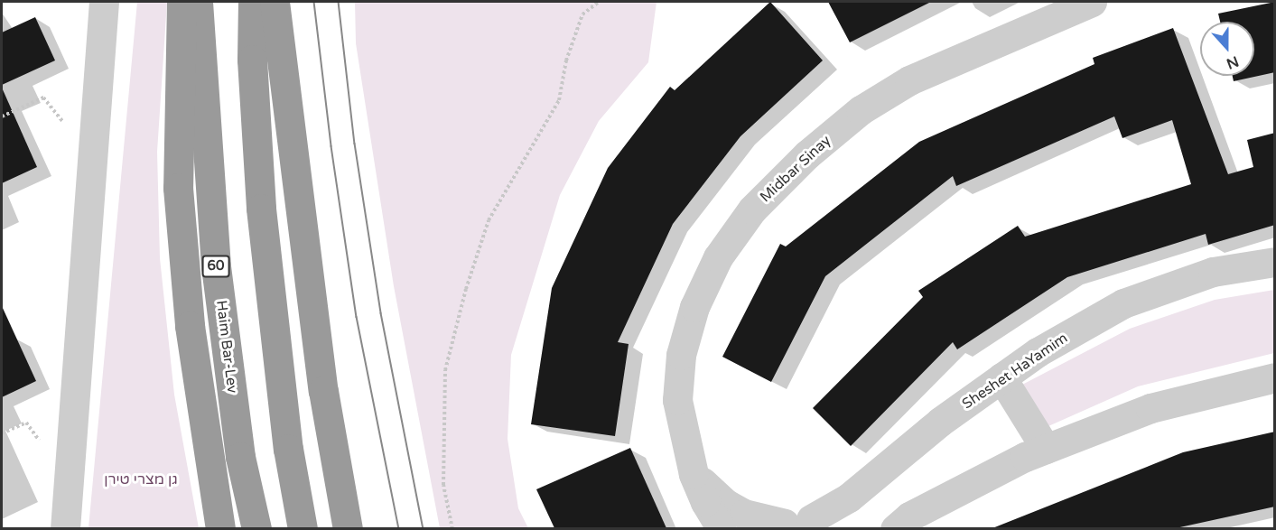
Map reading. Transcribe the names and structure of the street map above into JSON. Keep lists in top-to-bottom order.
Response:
{
  "streets": {
    "highway": ["60", "Haim Bar-Lev"],
    "street": ["Midbar Sinay", "Sheshet HaYamim"]
  },
  "parks": ["גן מצרי טירן"],
  "north": "bottom"
}
